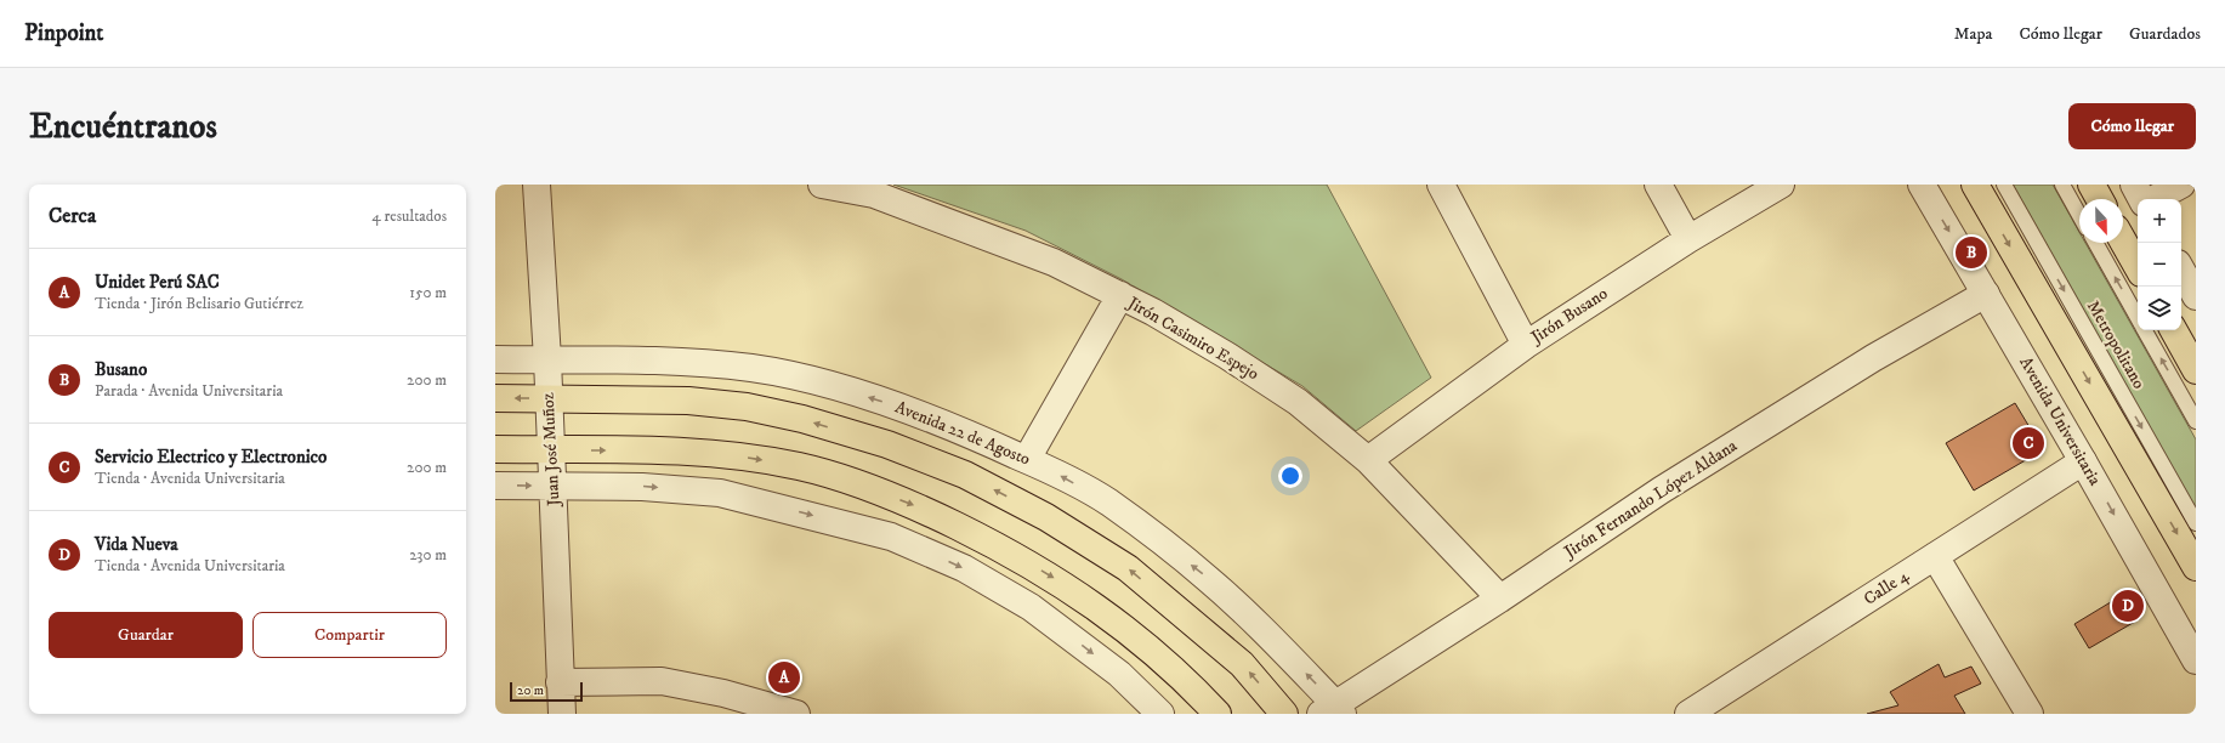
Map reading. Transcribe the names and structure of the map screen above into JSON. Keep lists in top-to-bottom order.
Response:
{
  "streets": {
    "street": [
      "Jirón Busano",
      "Jirón Casimiro Espejo",
      "Avenida Universitaria",
      "Avenida 22 de Agosto",
      "Juan José Muñoz",
      "Jirón Fernando López Aldana",
      "Calle 4"
    ],
    "lane": ["Metropolitano"]
  },
  "crossings": [
    ["Jirón Busano", "Jirón Casimiro Espejo"],
    ["Jirón Casimiro Espejo", "Jirón Fernando López Aldana"],
    ["Avenida Universitaria", "Jirón Fernando López Aldana"],
    ["Avenida Universitaria", "Calle 4"],
    ["Avenida 22 de Agosto", "Juan José Muñoz"],
    ["Avenida 22 de Agosto", "Jirón Fernando López Aldana"]
  ],
  "scale_bar": "20 m",
  "north": "bottom",
  "page": {
    "header": "Pinpoint",
    "nav": ["Mapa", "Cómo llegar", "Guardados"],
    "buttons": [
      "Cómo llegar",
      ["Guardar", "Compartir"]
    ],
    "title": "Encuéntranos",
    "heading": ["Cerca", "4 resultados"],
    "map_buttons": ["+", "−"],
    "pins": [
      "B",
      "C",
      "D",
      "A"
    ],
    "list": [
      {
        "mark": "A",
        "name": "Unidet Perú SAC",
        "note": "Tienda · Jirón Belisario Gutiérrez",
        "value": "150 m"
      },
      {
        "mark": "B",
        "name": "Busano",
        "note": "Parada · Avenida Universitaria",
        "value": "200 m"
      },
      {
        "mark": "C",
        "name": "Servicio Electrico y Electronico",
        "note": "Tienda · Avenida Universitaria",
        "value": "200 m"
      },
      {
        "mark": "D",
        "name": "Vida Nueva",
        "note": "Tienda · Avenida Universitaria",
        "value": "230 m"
      }
    ],
    "scale": "20 m"
  }
}
